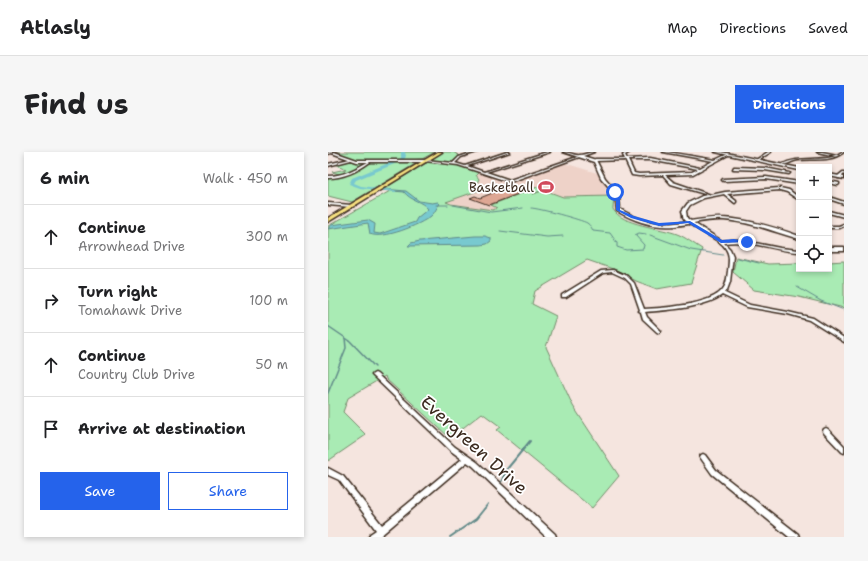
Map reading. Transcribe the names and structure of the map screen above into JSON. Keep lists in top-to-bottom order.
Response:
{
  "streets": {
    "street": ["Evergreen Drive"]
  },
  "places": {
    "sports": ["Basketball"]
  },
  "page": {
    "header": "Atlasly",
    "nav": ["Map", "Directions", "Saved"],
    "title": "Find us",
    "buttons": [
      "Directions",
      ["Save", "Share"]
    ],
    "heading": ["6 min", "Walk · 450 m"],
    "map_buttons": ["+", "−"],
    "list": [
      ["Continue", "Arrowhead Drive", "300 m"],
      ["Turn right", "Tomahawk Drive", "100 m"],
      ["Continue", "Country Club Drive", "50 m"],
      "Arrive at destination"
    ]
  }
}
